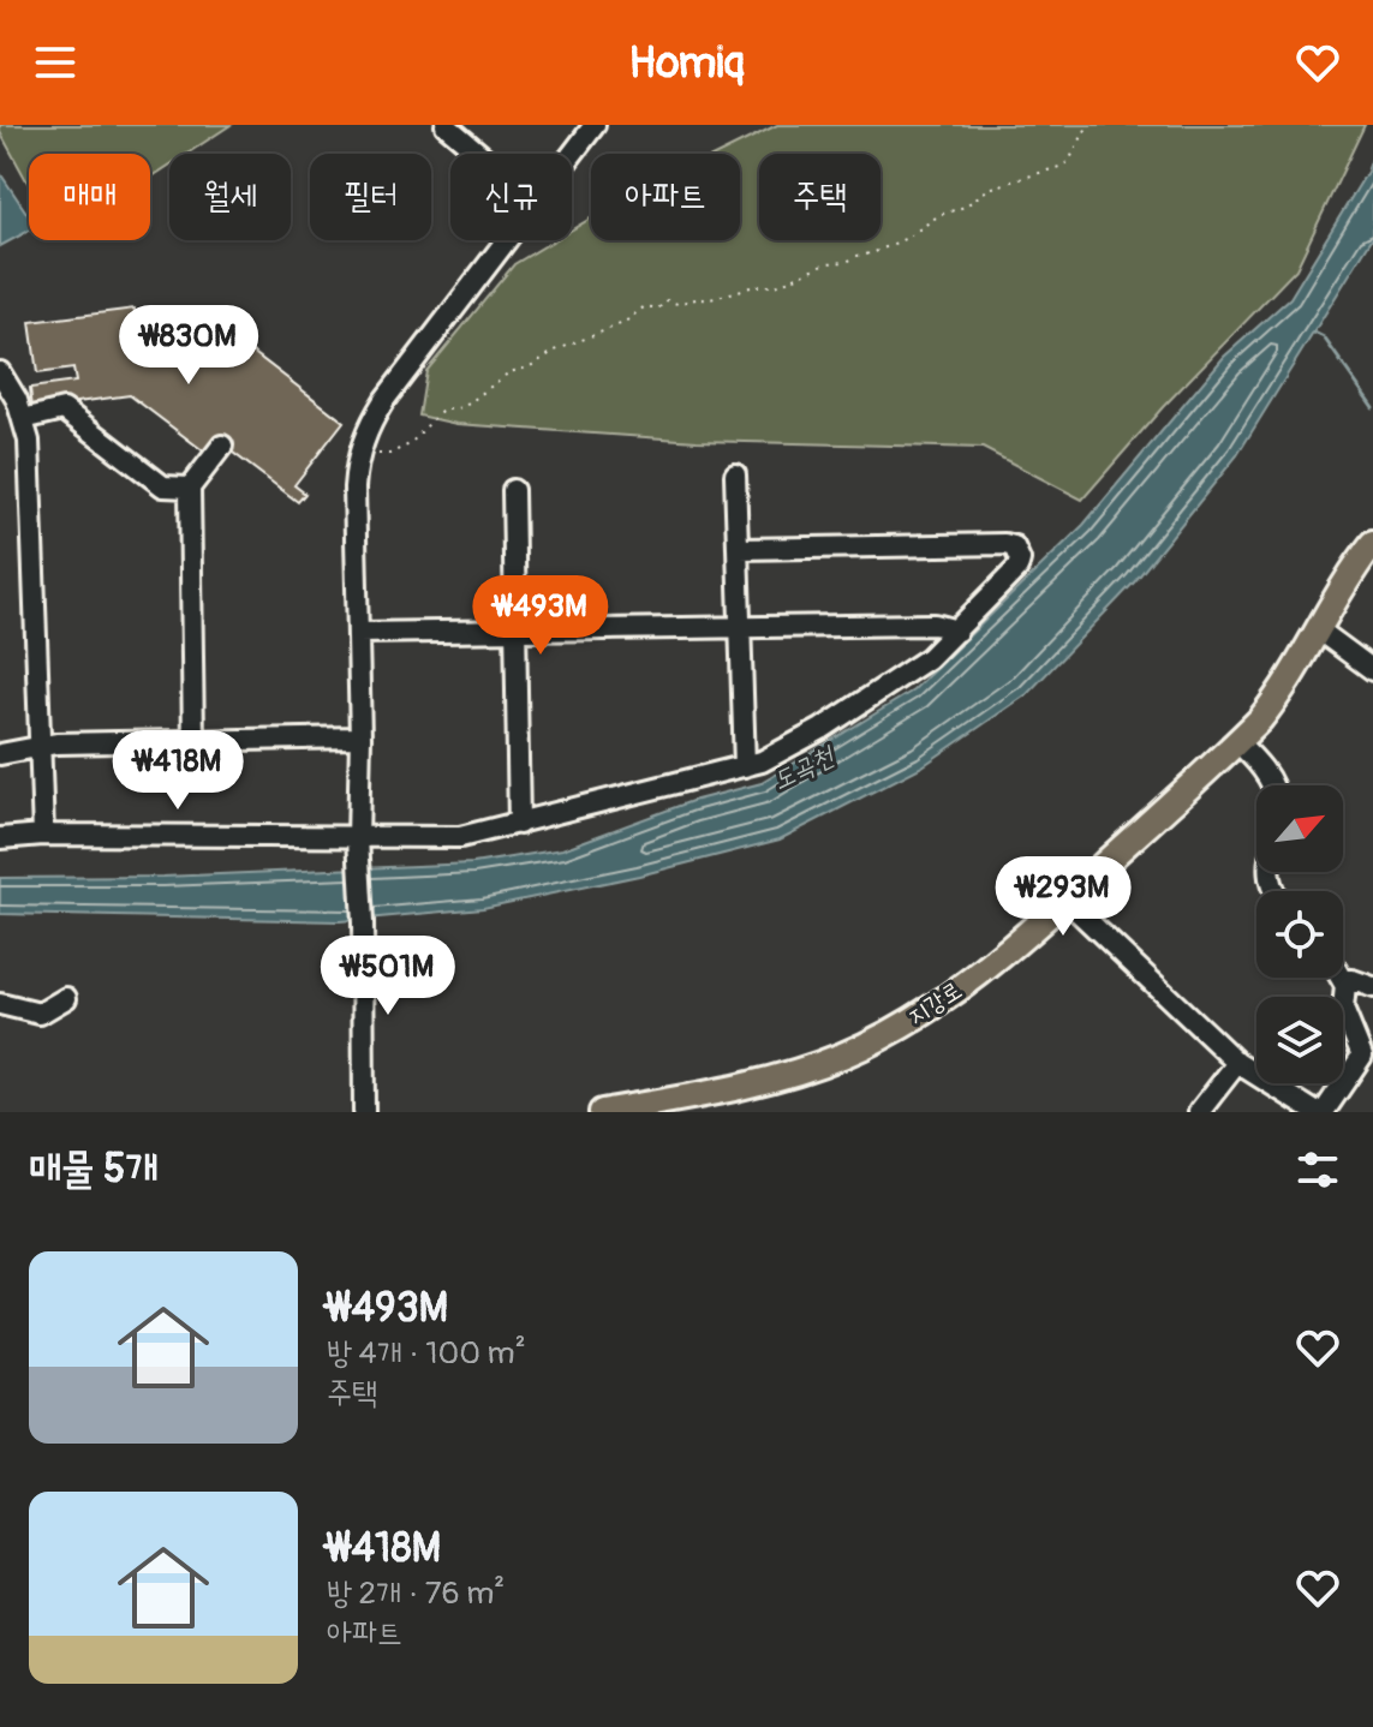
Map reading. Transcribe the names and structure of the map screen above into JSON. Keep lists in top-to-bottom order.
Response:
{
  "streets": {
    "main road": ["지강로"]
  },
  "water": ["도곡천"],
  "north": "top right",
  "page": {
    "header": "Homiq",
    "chip": [
      "매매",
      "월세",
      "필터",
      "신규",
      "아파트",
      "주택"
    ],
    "price": [
      "₩830M",
      "₩493M",
      "₩418M",
      "₩293M",
      "₩501M"
    ],
    "heading": "매물 5개",
    "list": [
      {
        "name": "₩493M",
        "note": "방 4개 · 100 m² · 주택"
      },
      {
        "name": "₩418M",
        "note": "방 2개 · 76 m² · 아파트"
      }
    ]
  }
}
